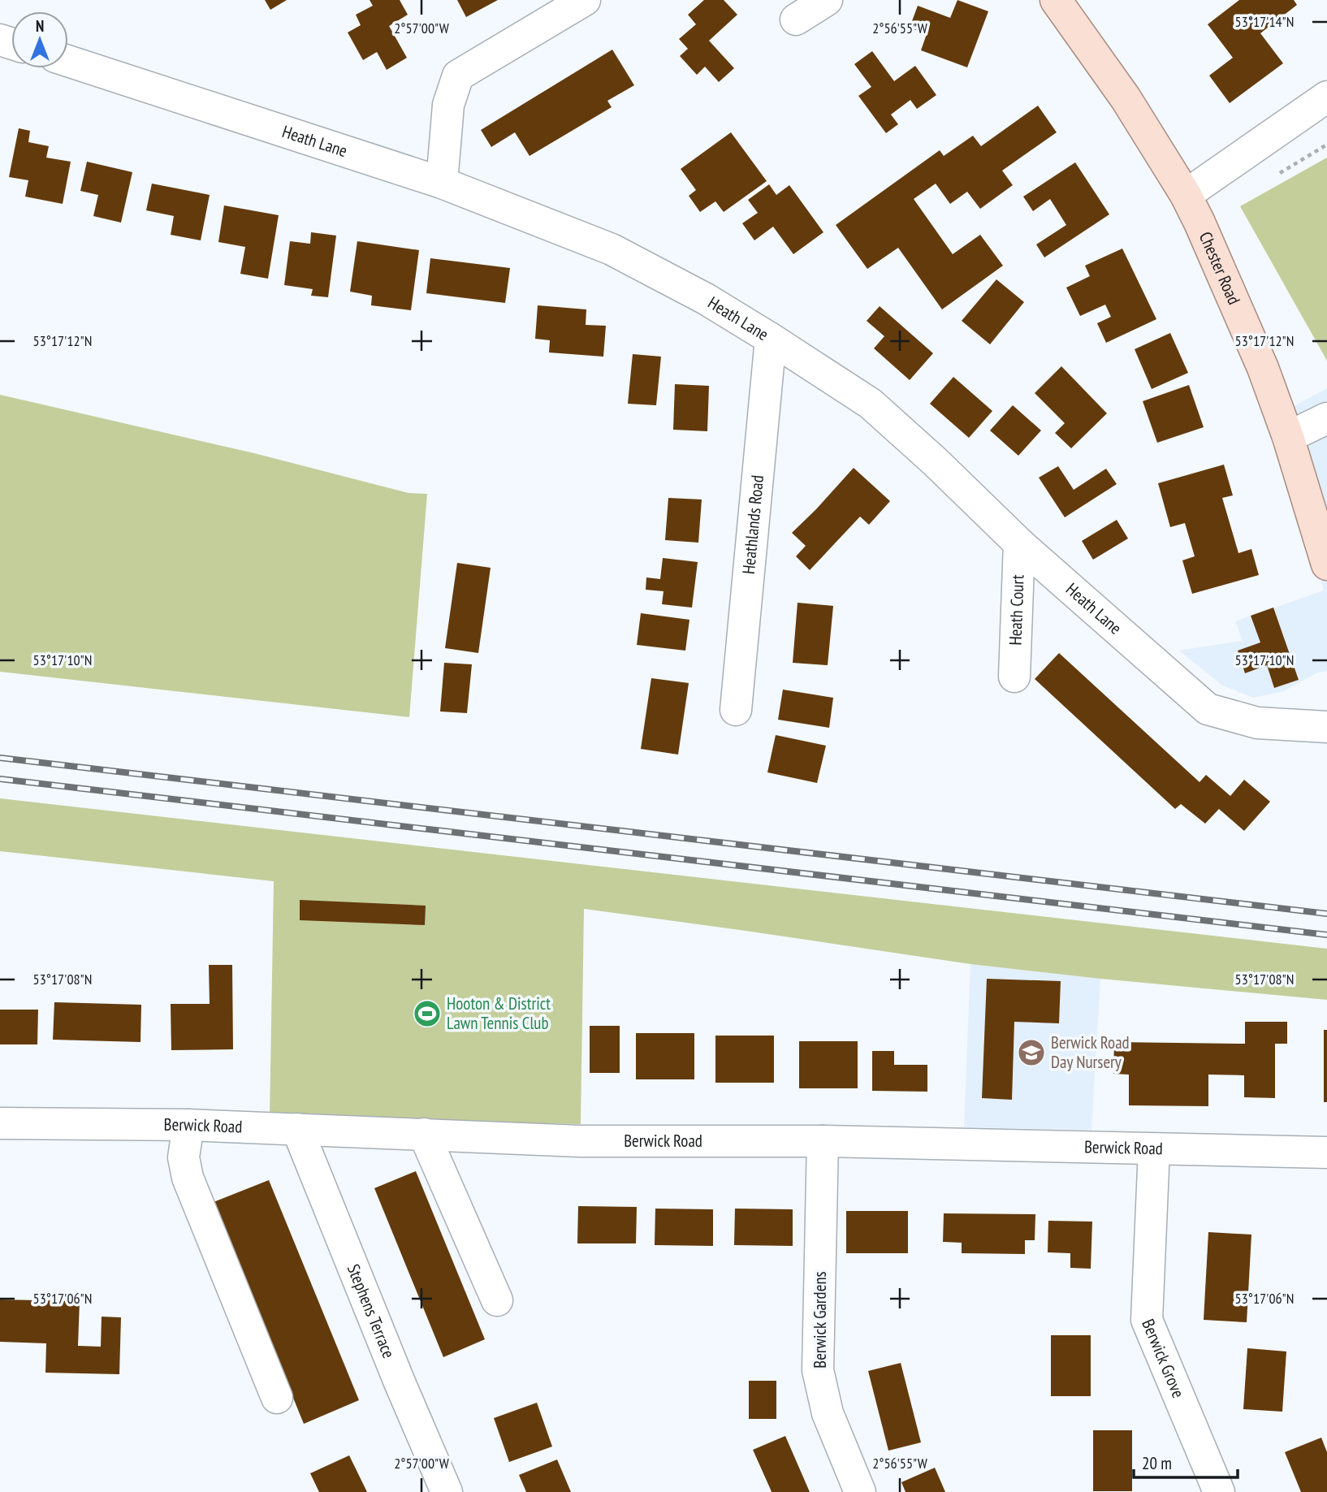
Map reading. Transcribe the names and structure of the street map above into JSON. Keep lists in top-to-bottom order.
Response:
{
  "streets": {
    "main road": ["Chester Road"],
    "street": [
      "Heath Lane",
      "Heathlands Road",
      "Heath Court",
      "Berwick Road",
      "Stephens Terrace",
      "Berwick Gardens",
      "Berwick Grove"
    ]
  },
  "crossings": [
    ["Heath Lane", "Heathlands Road"],
    ["Heath Lane", "Heath Court"],
    ["Berwick Road", "Stephens Terrace"],
    ["Berwick Road", "Berwick Gardens"],
    ["Berwick Road", "Berwick Grove"]
  ],
  "places": {
    "sports": ["Hooton & District Lawn Tennis Club"],
    "school or university": ["Berwick Road Day Nursery"]
  },
  "scale_bar": "20 m",
  "north": "top",
  "coordinates": [
    "53°17'14\"N",
    "2°57'00\"W",
    "2°56'55\"W",
    "53°17'12\"N",
    "53°17'10\"N",
    "53°17'08\"N",
    "53°17'06\"N"
  ]
}
